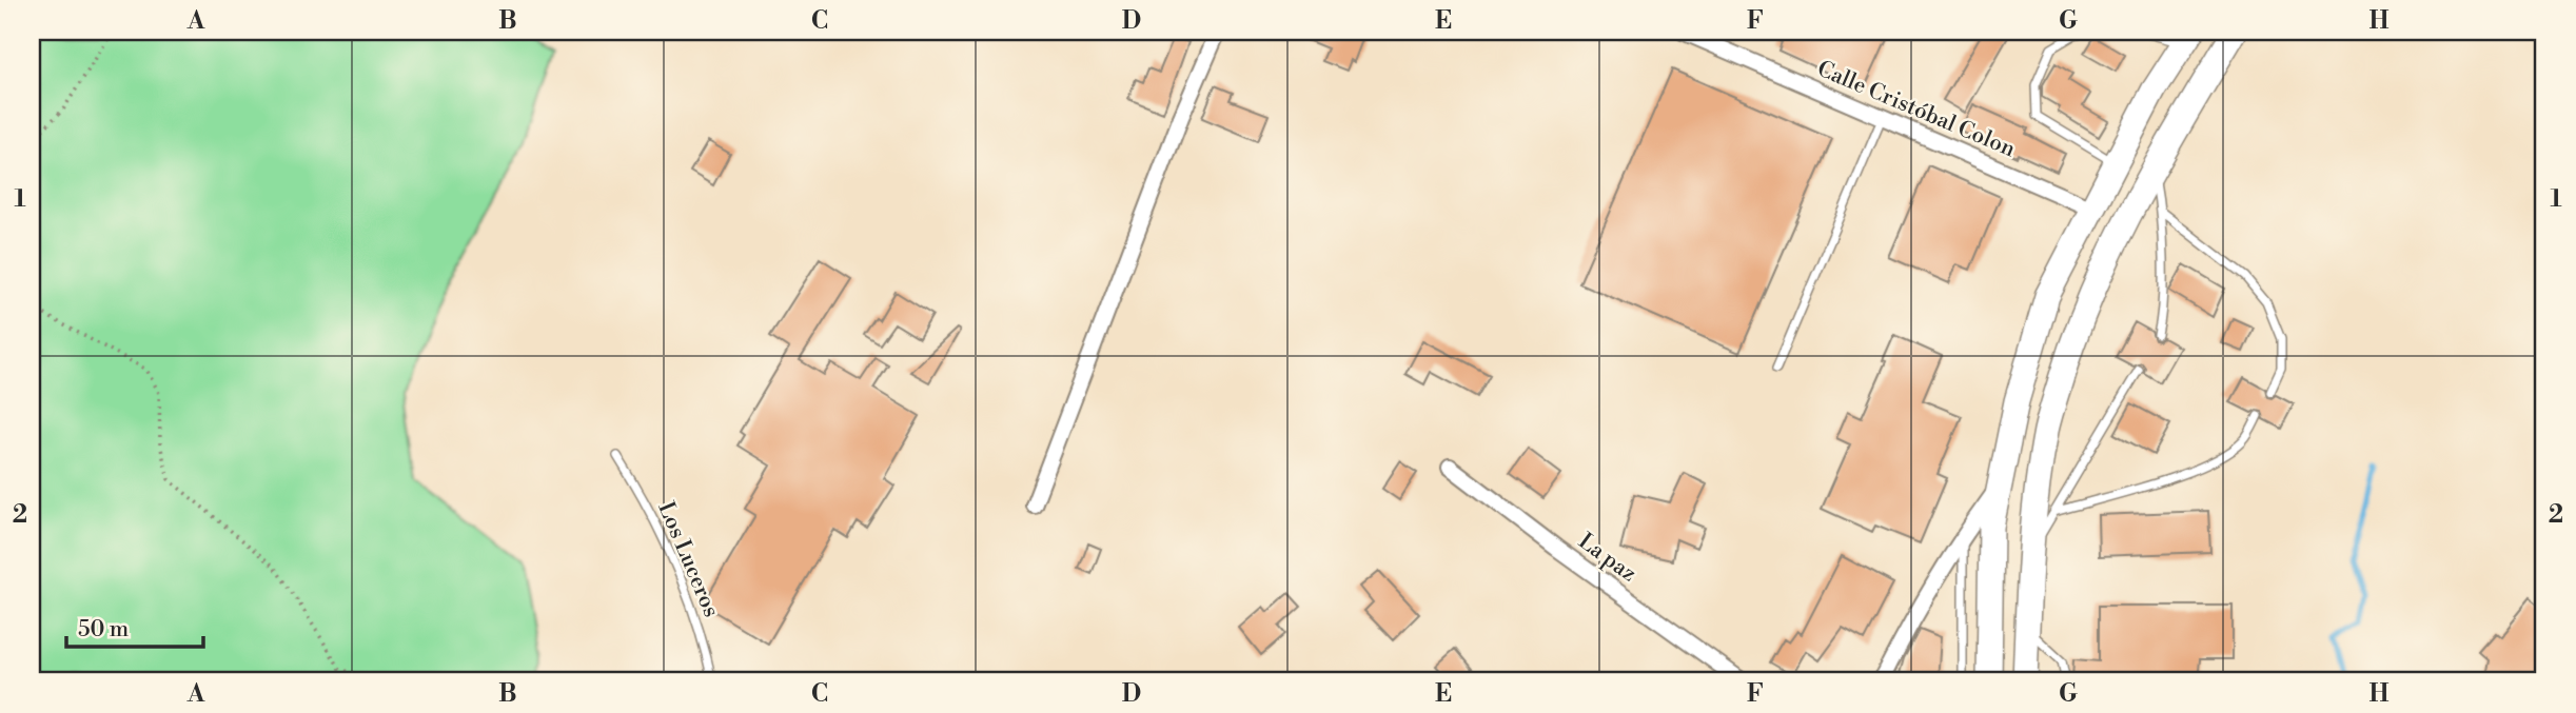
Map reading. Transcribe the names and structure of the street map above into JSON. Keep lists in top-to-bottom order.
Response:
{
  "streets": {
    "street": ["Calle Cristóbal Colon", "La paz"],
    "lane": ["Los Luceros"]
  },
  "scale_bar": "50 m",
  "grid": {
    "columns": [
      "A",
      "B",
      "C",
      "D",
      "E",
      "F",
      "G",
      "H"
    ],
    "rows": ["1", "2"]
  }
}
